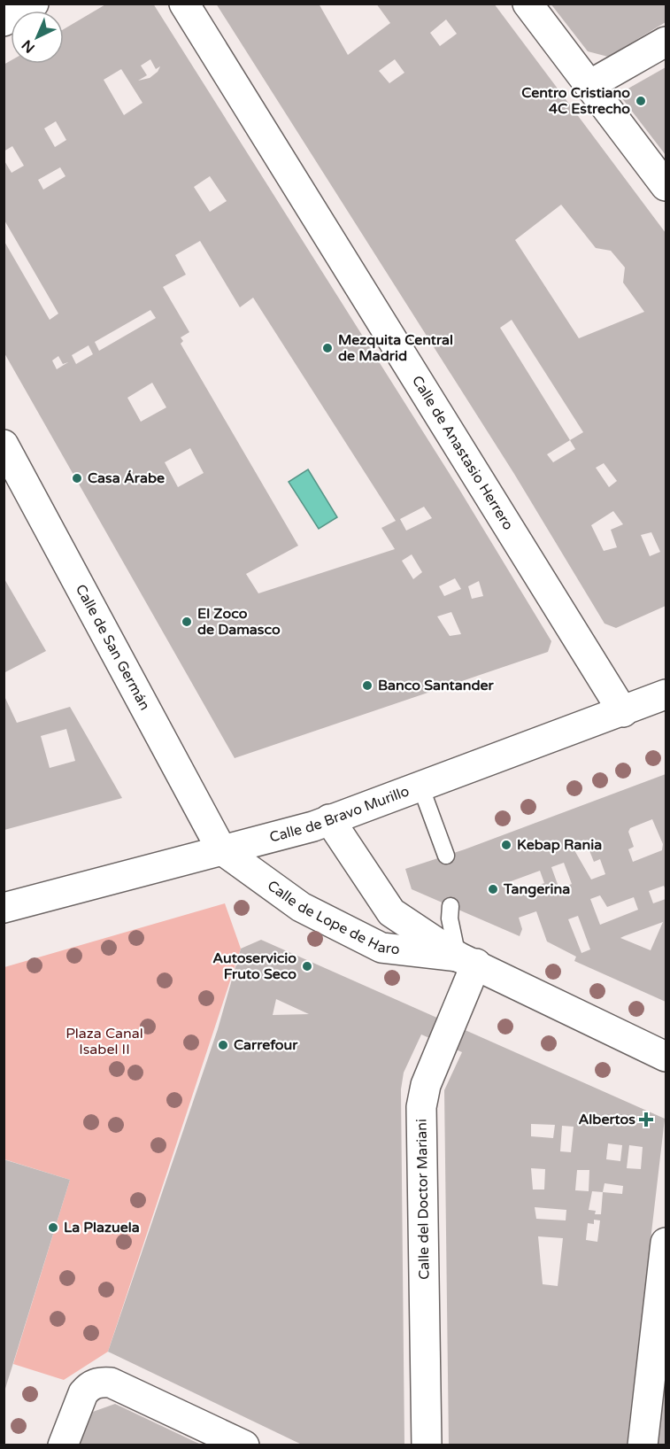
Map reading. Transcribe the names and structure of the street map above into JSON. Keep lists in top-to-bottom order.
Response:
{
  "streets": {
    "street": [
      "Calle de Anastasio Herrero",
      "Calle de San Germán",
      "Calle de Bravo Murillo",
      "Calle de Lope de Haro",
      "Calle del Doctor Mariani"
    ]
  },
  "crossings": [
    ["Calle de Anastasio Herrero", "Calle de Bravo Murillo"],
    ["Calle de San Germán", "Calle de Bravo Murillo"],
    ["Calle de San Germán", "Calle de Lope de Haro"],
    ["Calle de Bravo Murillo", "Calle de Lope de Haro"],
    ["Calle de Lope de Haro", "Calle del Doctor Mariani"]
  ],
  "parks": ["Plaza Canal Isabel II"],
  "places": {
    "other": [
      "Centro Cristiano 4C Estrecho",
      "Mezquita Central de Madrid",
      "Casa Árabe",
      "El Zoco de Damasco",
      "Banco Santander",
      "Kebap Rania",
      "Tangerina",
      "Autoservicio Fruto Seco",
      "Carrefour",
      "La Plazuela"
    ],
    "health": ["Albertos"]
  },
  "north": "bottom left"
}
